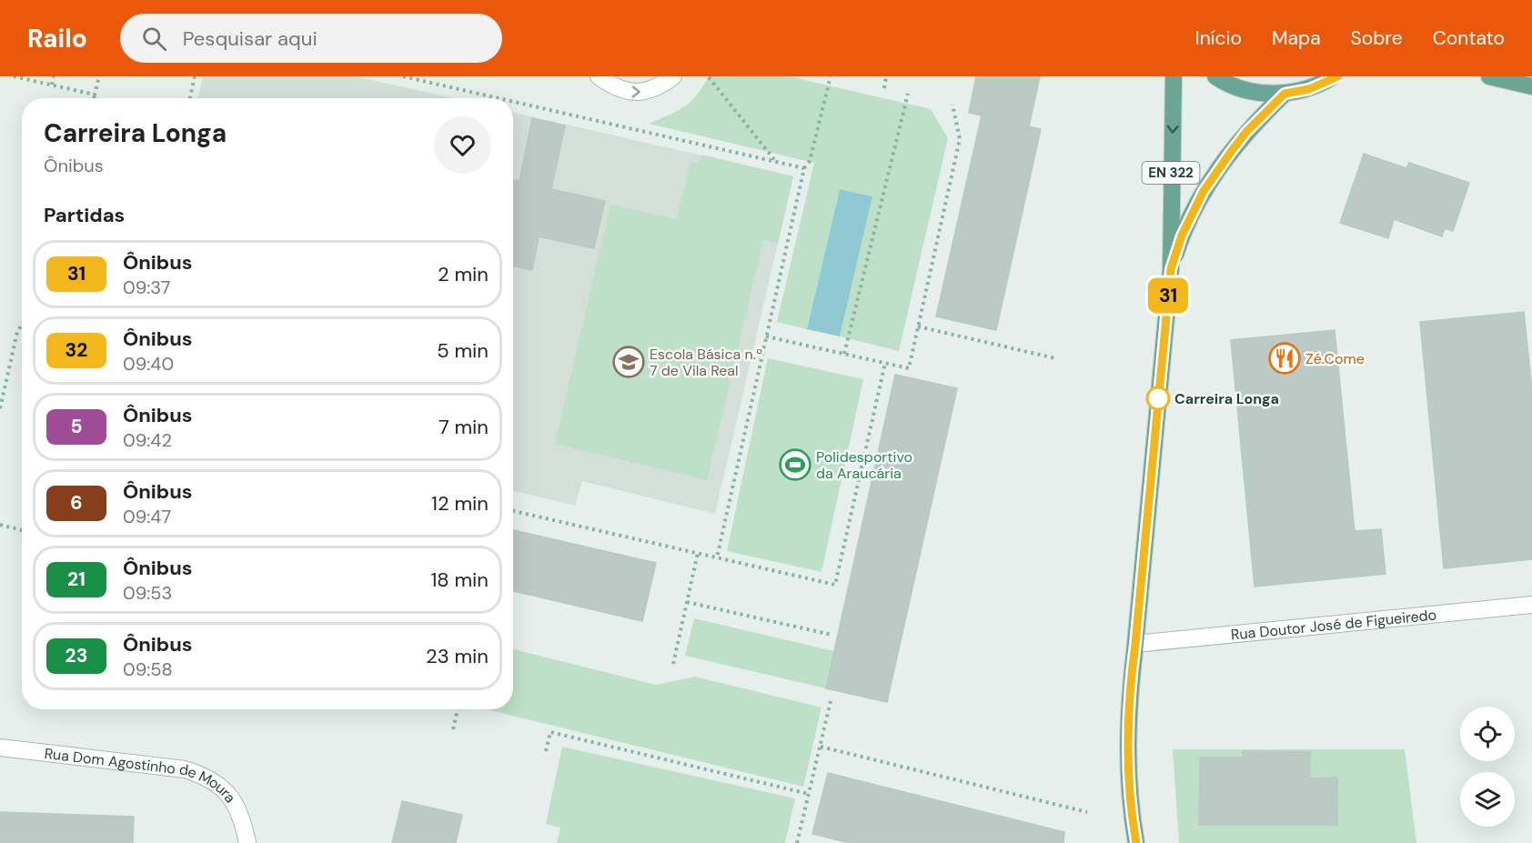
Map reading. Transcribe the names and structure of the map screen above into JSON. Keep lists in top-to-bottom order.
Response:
{
  "streets": {
    "main road": ["EN 322"],
    "street": ["Rua Doutor José de Figueiredo", "Rua Dom Agostinho de Moura"]
  },
  "crossings": [
    ["EN 322", "Rua Doutor José de Figueiredo"]
  ],
  "places": {
    "restaurant": ["Zé.Come"],
    "school or university": ["Escola Básica n.º 7 de Vila Real"],
    "other": ["Carreira Longa"],
    "sports": ["Polidesportivo da Araucária"]
  },
  "lines": ["bus line 31"],
  "page": {
    "header": "Railo",
    "search": "Pesquisar aqui",
    "nav": [
      "Início",
      "Mapa",
      "Sobre",
      "Contato"
    ],
    "on_map": "31",
    "heading": [
      ["Carreira Longa", "Ônibus"],
      "Partidas"
    ],
    "list": [
      {
        "mark": "31",
        "name": "Ônibus",
        "note": "09:37",
        "value": "2 min"
      },
      {
        "mark": "32",
        "name": "Ônibus",
        "note": "09:40",
        "value": "5 min"
      },
      {
        "mark": "5",
        "name": "Ônibus",
        "note": "09:42",
        "value": "7 min"
      },
      {
        "mark": "6",
        "name": "Ônibus",
        "note": "09:47",
        "value": "12 min"
      },
      {
        "mark": "21",
        "name": "Ônibus",
        "note": "09:53",
        "value": "18 min"
      },
      {
        "mark": "23",
        "name": "Ônibus",
        "note": "09:58",
        "value": "23 min"
      }
    ]
  }
}
